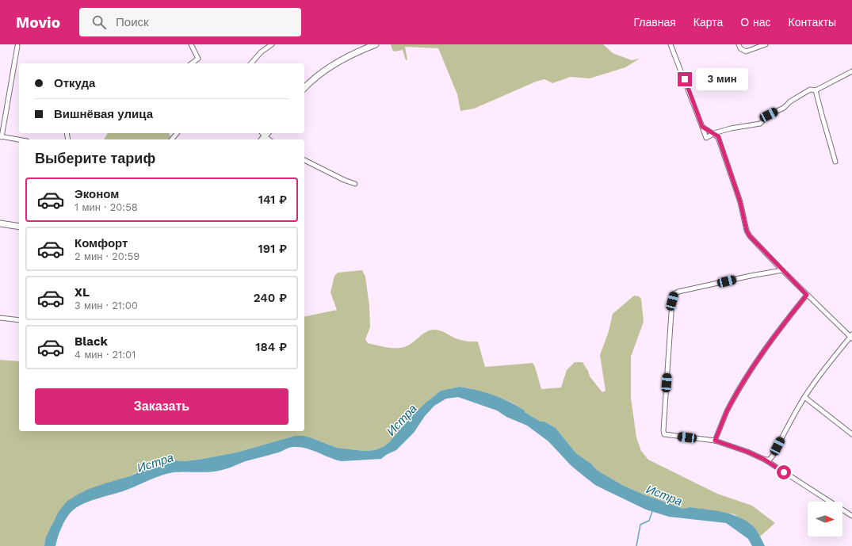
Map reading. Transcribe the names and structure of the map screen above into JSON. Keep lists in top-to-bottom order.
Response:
{
  "water": ["Истра"],
  "north": "right",
  "page": {
    "header": "Movio",
    "search": "Поиск",
    "nav": [
      "Главная",
      "Карта",
      "О нас",
      "Контакты"
    ],
    "banner": ["Откуда", "Вишнёвая улица"],
    "bubble": "3 мин",
    "heading": "Выберите тариф",
    "list": [
      {
        "name": "Эконом",
        "note": "1 мин · 20:58",
        "value": "141 ₽"
      },
      {
        "name": "Комфорт",
        "note": "2 мин · 20:59",
        "value": "191 ₽"
      },
      {
        "name": "XL",
        "note": "3 мин · 21:00",
        "value": "240 ₽"
      },
      {
        "name": "Black",
        "note": "4 мин · 21:01",
        "value": "184 ₽"
      }
    ],
    "buttons": "Заказать"
  }
}
